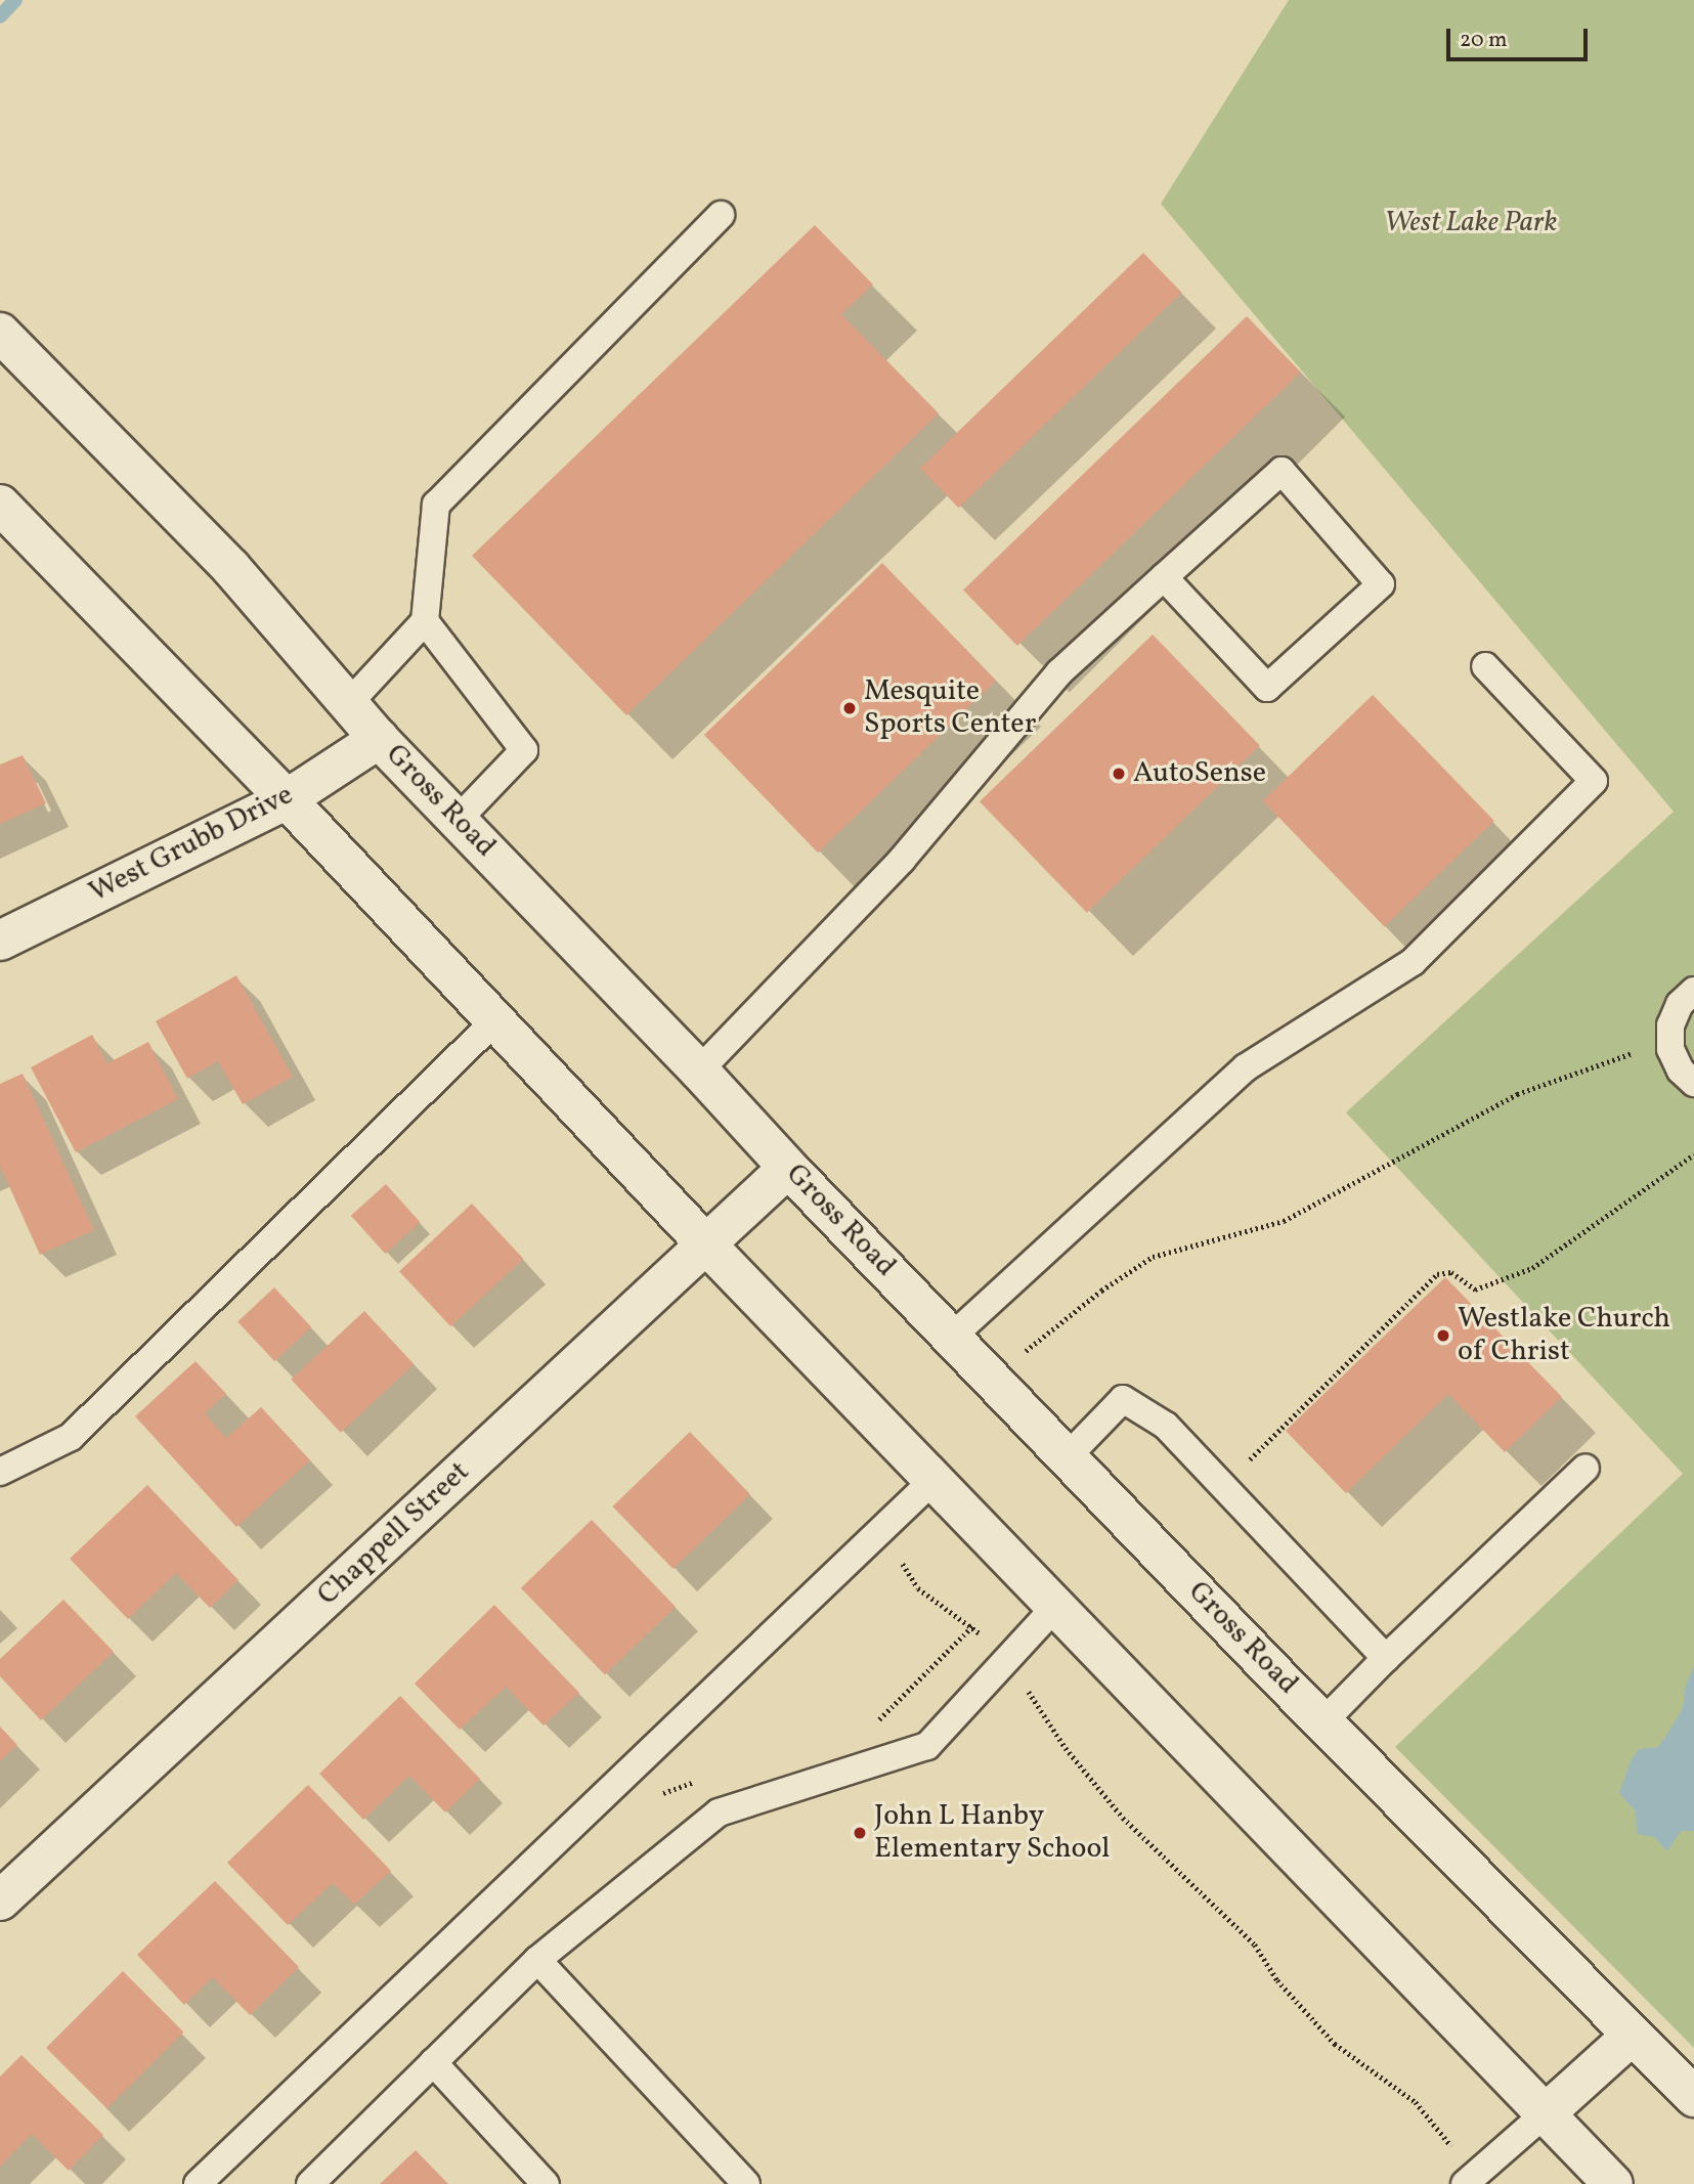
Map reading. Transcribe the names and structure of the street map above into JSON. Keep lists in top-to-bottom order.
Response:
{
  "streets": {
    "main road": ["Gross Road", "West Grubb Drive", "Chappell Street"]
  },
  "crossings": [
    ["Gross Road", "West Grubb Drive"],
    ["Gross Road", "Chappell Street"]
  ],
  "parks": ["West Lake Park"],
  "places": [
    "Mesquite Sports Center",
    "AutoSense",
    "Westlake Church of Christ",
    "John L Hanby Elementary School"
  ],
  "scale_bar": "20 m"
}
